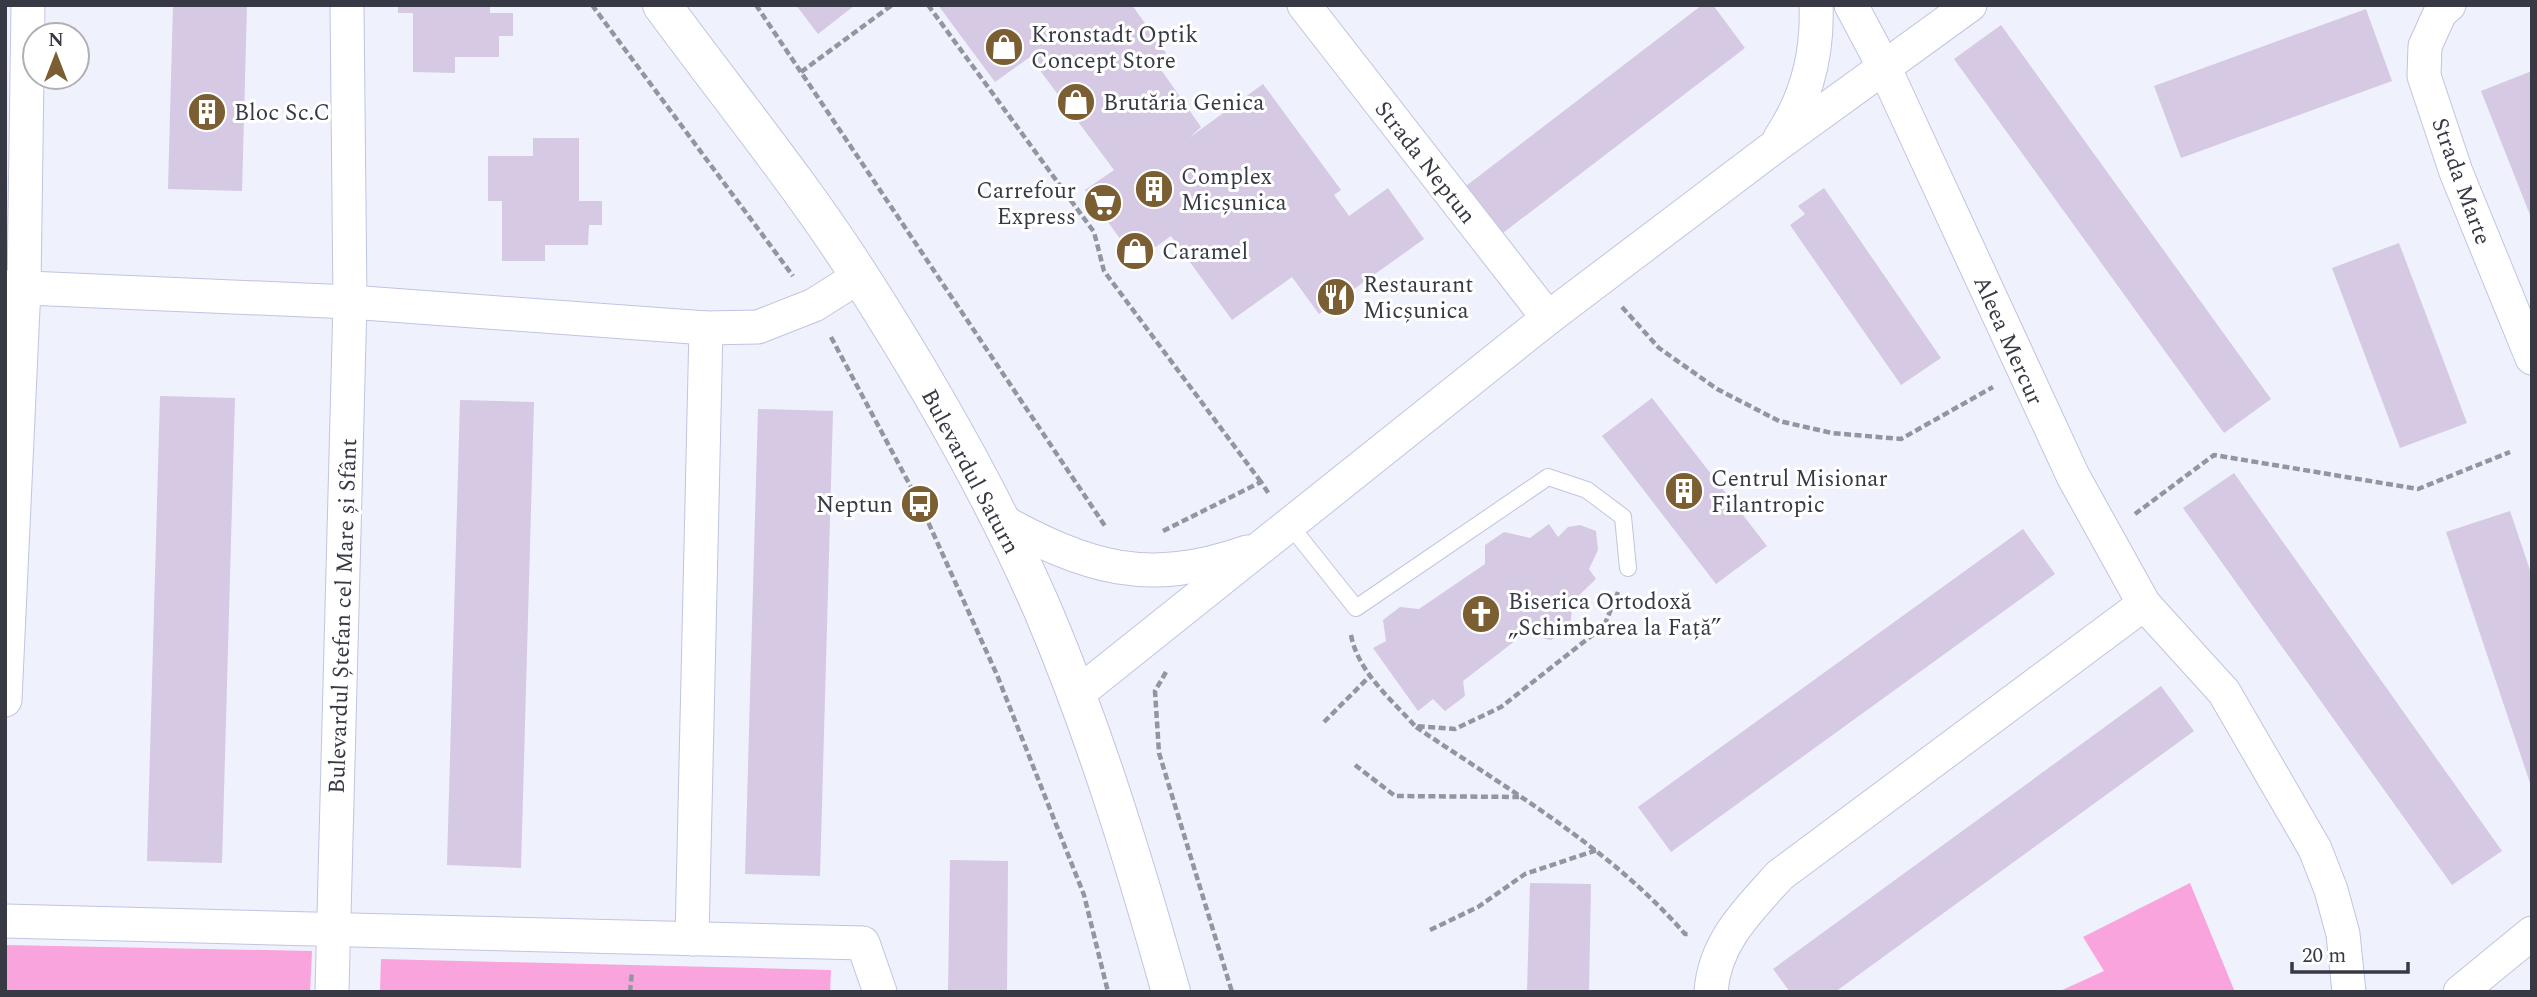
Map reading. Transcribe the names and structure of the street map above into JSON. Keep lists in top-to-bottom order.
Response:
{
  "streets": {
    "main road": ["Bulevardul Saturn"],
    "street": [
      "Strada Neptun",
      "Strada Marte",
      "Aleea Mercur",
      "Bulevardul Ștefan cel Mare și Sfânt"
    ]
  },
  "places": {
    "shop": ["Kronstadt Optik Concept Store", "Brutăria Genica", "Caramel"],
    "building": ["Bloc Sc.C", "Complex Micșunica", "Centrul Misionar Filantropic"],
    "supermarket": ["Carrefour Express"],
    "restaurant": ["Restaurant Micșunica"],
    "bus stop": ["Neptun"],
    "church": ["Biserica Ortodoxă „Schimbarea la Față”"]
  },
  "scale_bar": "20 m",
  "north": "top"
}
